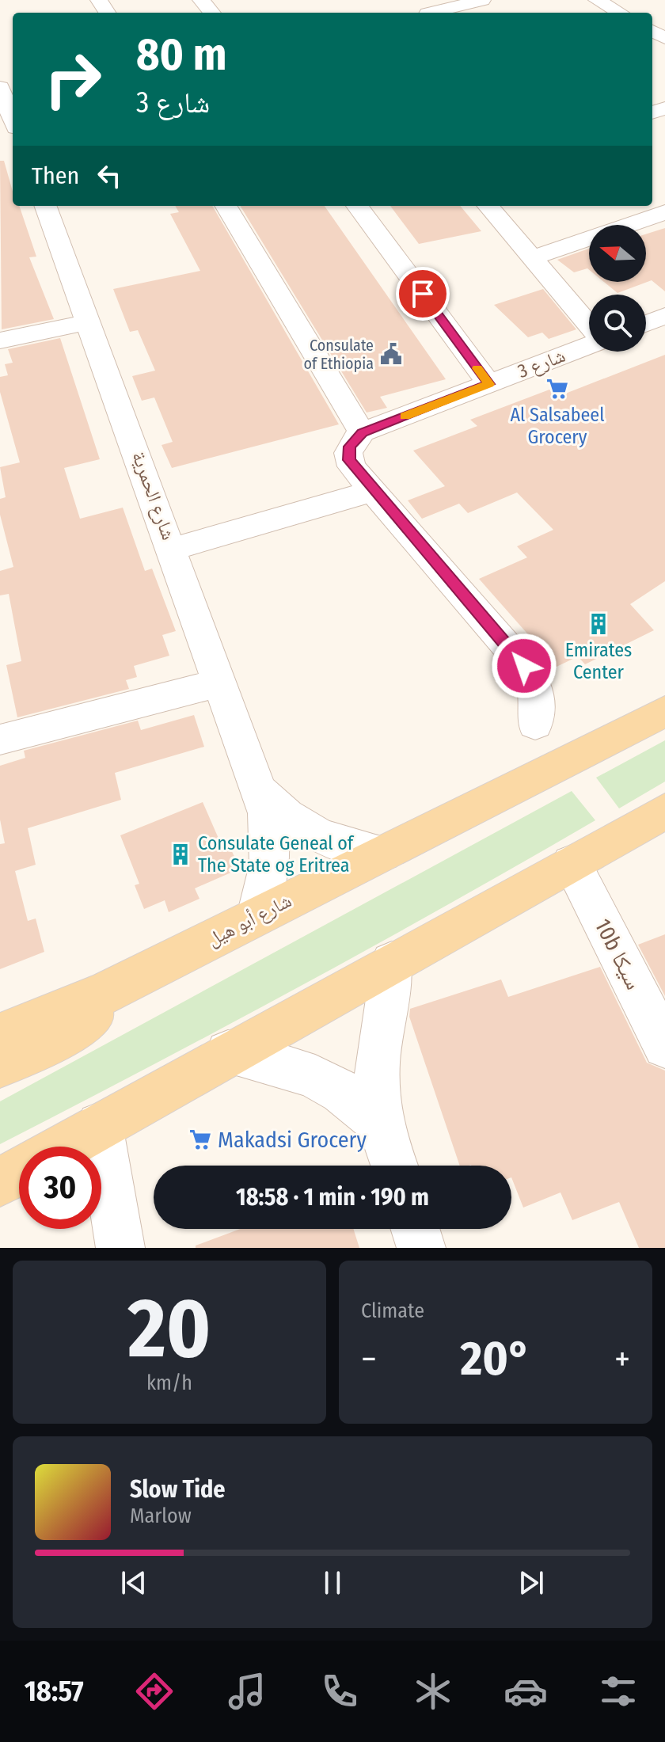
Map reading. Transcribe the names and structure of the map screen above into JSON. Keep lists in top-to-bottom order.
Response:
{
  "streets": {
    "main road": ["شارع أبو هيل"],
    "street": ["شارع 3", "شارع الحمرية", "10b سيكا"]
  },
  "crossings": [
    ["شارع الحمرية", "شارع أبو هيل"]
  ],
  "places": {
    "public building": ["Consulate of Ethiopia"],
    "supermarket": ["Al Salsabeel Grocery", "Makadsi Grocery"],
    "building": ["Emirates Center", "Consulate Geneal of The State og Eritrea"]
  },
  "north": "left",
  "page": {
    "turn": ["80 m", "شارع 3"],
    "then": "Then",
    "limit": "30",
    "trip": "18:58 · 1 min · 190 m",
    "tile": [
      ["20", "km/h"],
      "Climate"
    ],
    "heat": ["−", "20°", "+"],
    "song": ["Slow Tide", "Marlow"],
    "tabs": "18:57"
  }
}
